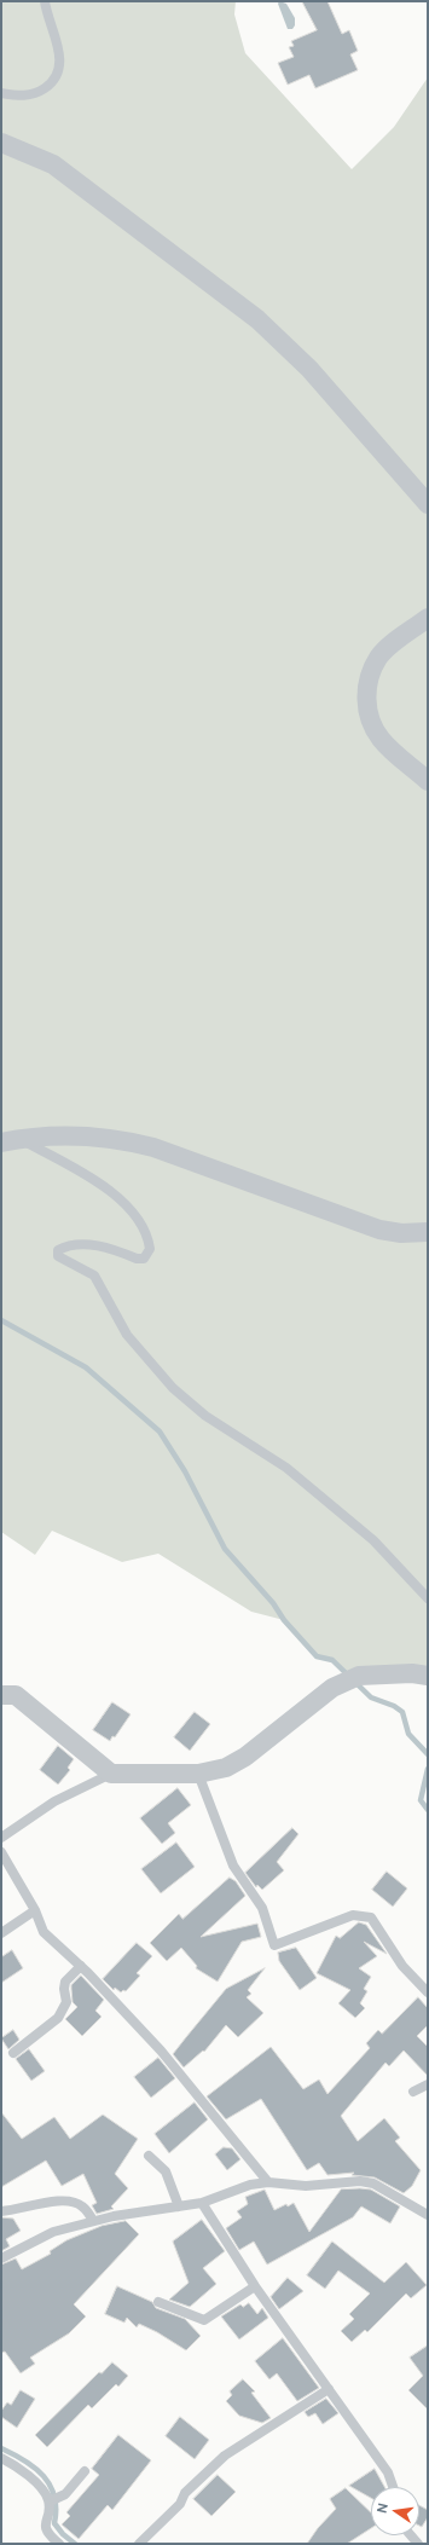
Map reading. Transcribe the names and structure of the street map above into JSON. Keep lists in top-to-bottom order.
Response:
{
  "north": "left"
}
